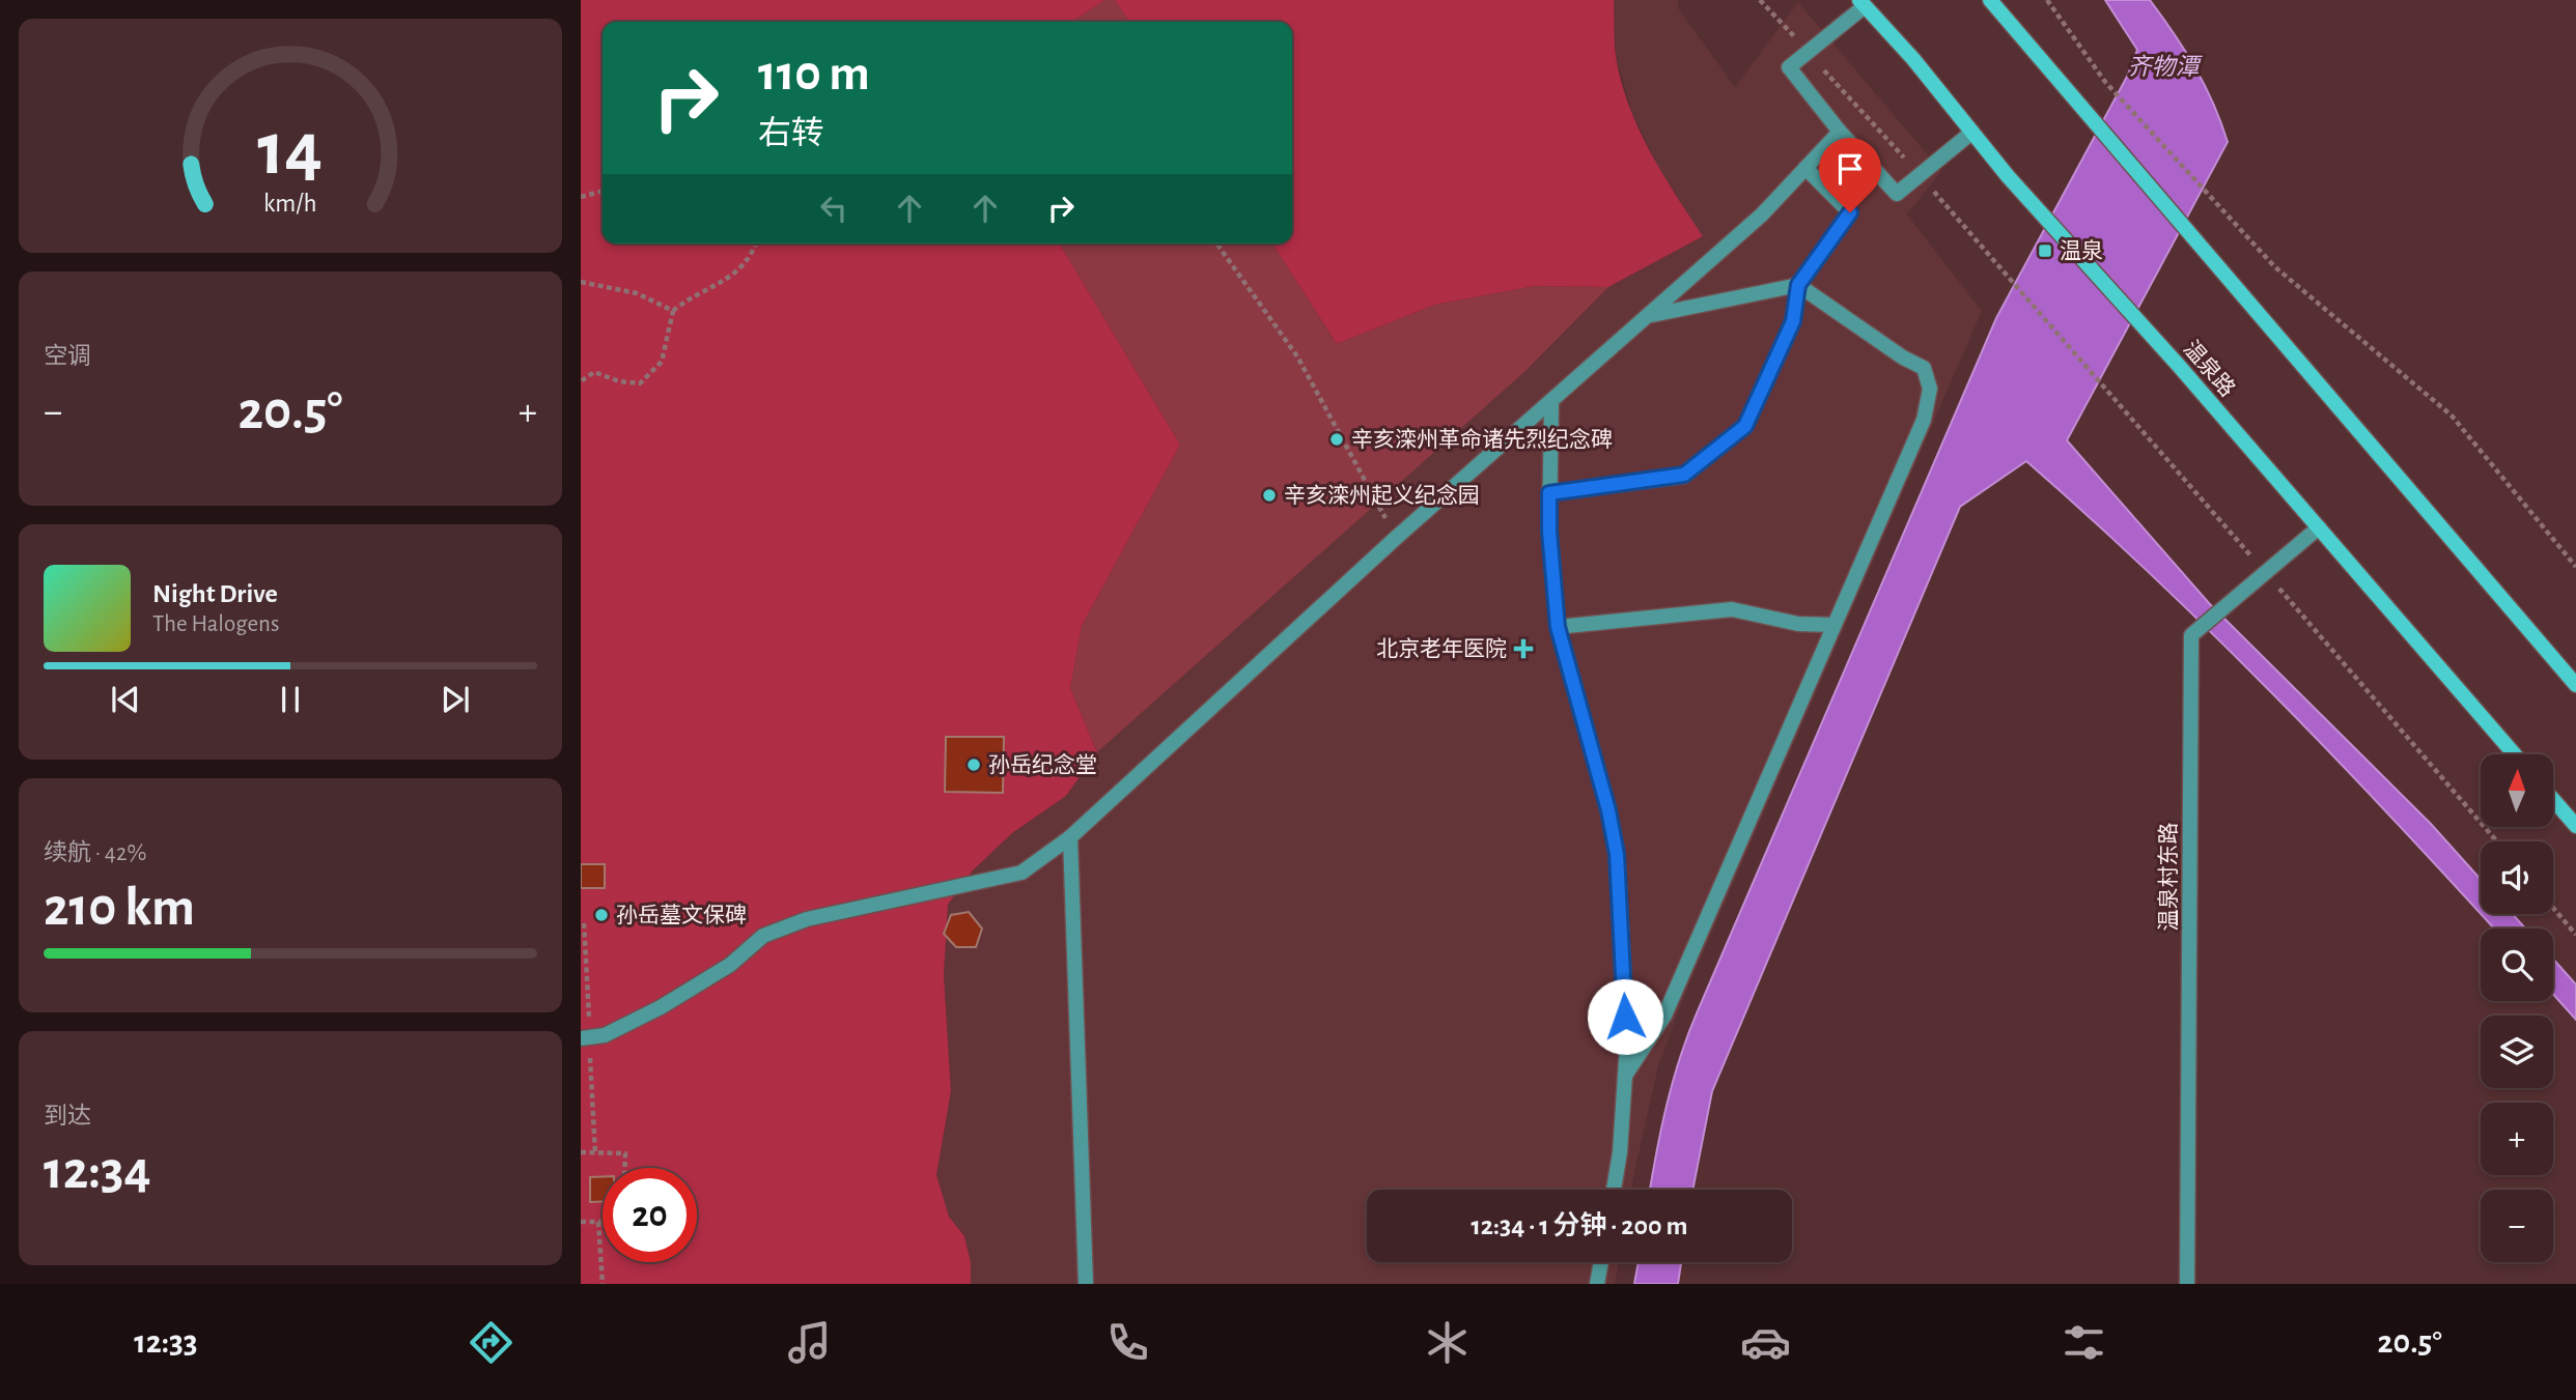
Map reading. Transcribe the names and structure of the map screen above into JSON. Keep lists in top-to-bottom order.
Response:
{
  "streets": {
    "main road": ["温泉路"],
    "street": ["温泉村东路"]
  },
  "crossings": [
    ["温泉路", "温泉村东路"]
  ],
  "water": ["齐物潭"],
  "places": {
    "transit": ["温泉"],
    "other": [
      "辛亥滦州革命诸先烈纪念碑",
      "辛亥滦州起义纪念园",
      "孙岳纪念堂",
      "孙岳墓文保碑"
    ],
    "health": ["北京老年医院"]
  },
  "north": "top",
  "page": {
    "turn": ["110 m", "右转"],
    "tile": [
      "空调",
      ["续航 · 42%", "210 km"],
      ["到达", "12:34"]
    ],
    "heat": ["−", "20.5°", "+"],
    "song": ["Night Drive", "The Halogens"],
    "map_buttons": ["+", "−"],
    "limit": "20",
    "trip": "12:34 · 1 分钟 · 200 m",
    "tabs": ["12:33", "20.5°"],
    "gauge": ["14", "km/h"]
  }
}
